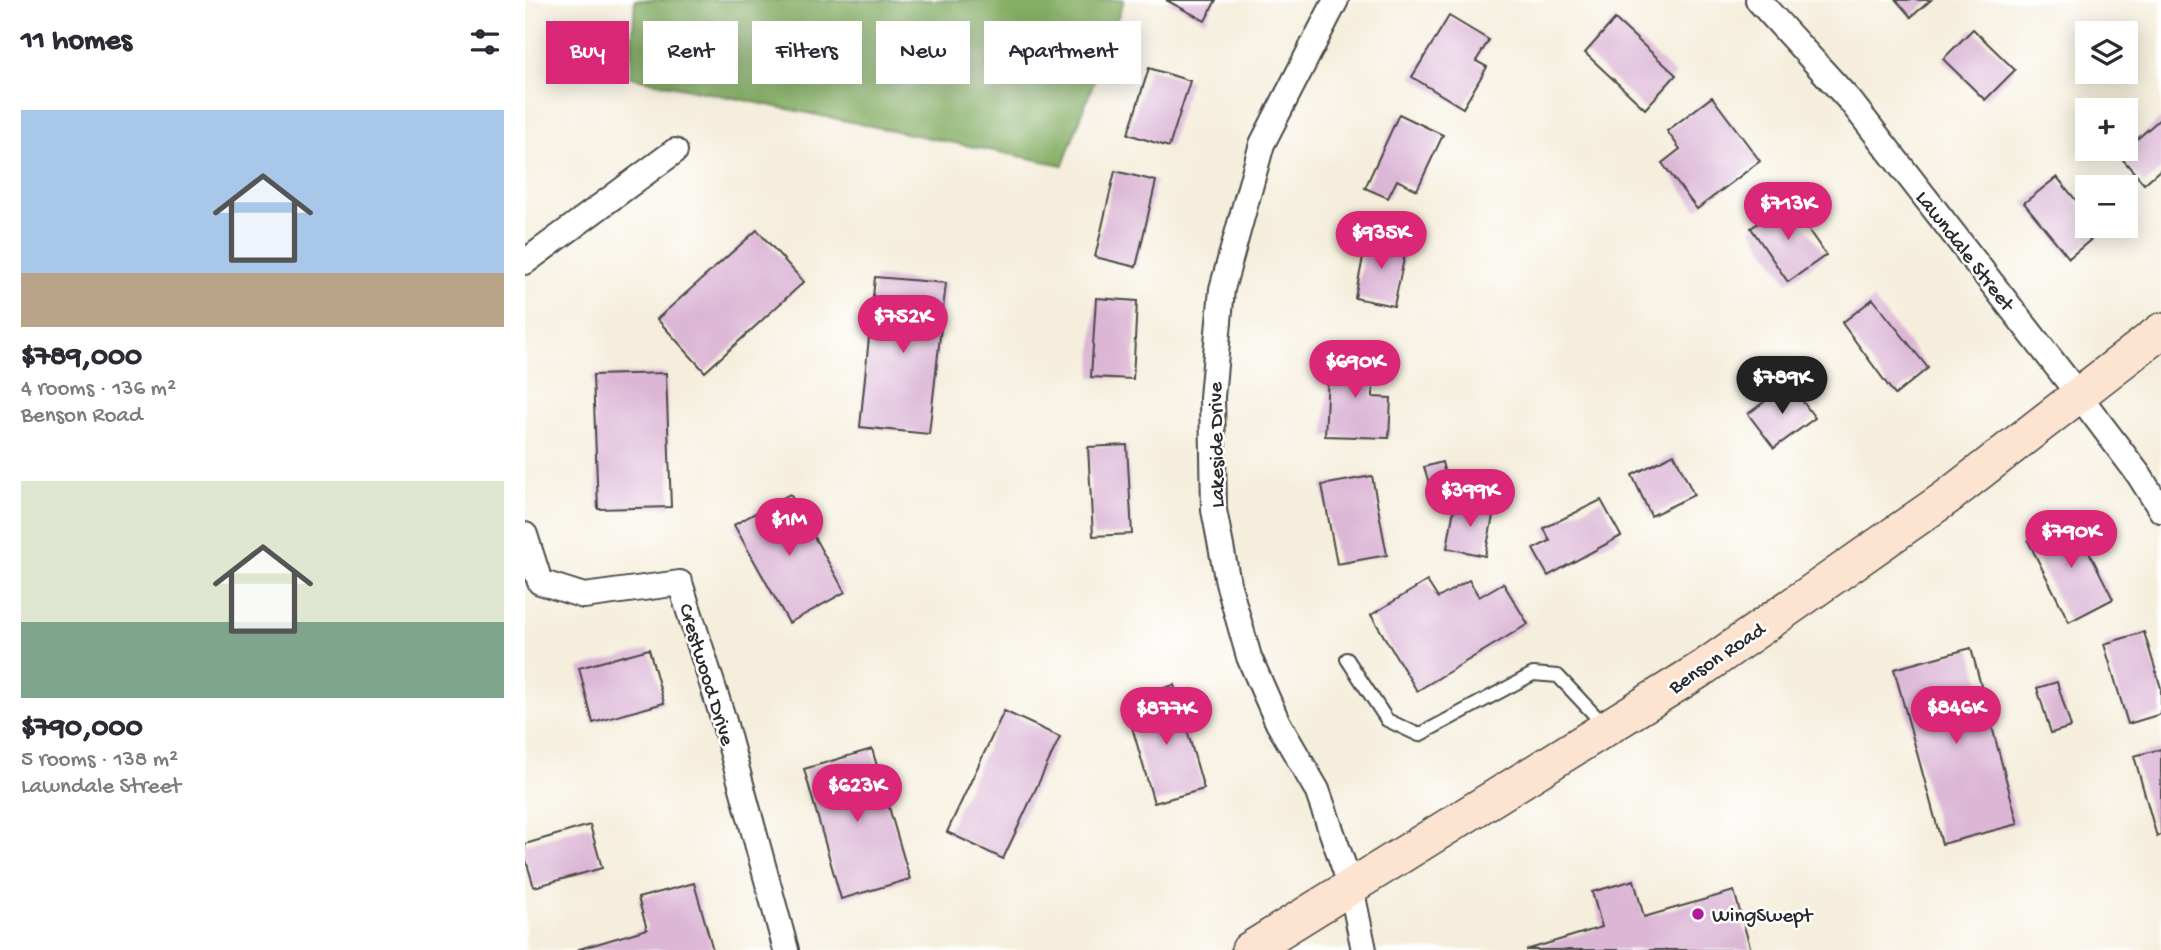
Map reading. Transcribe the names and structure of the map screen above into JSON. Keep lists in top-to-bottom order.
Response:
{
  "streets": {
    "main road": ["Benson Road"],
    "street": ["Lawndale Street", "Lakeside Drive", "Crestwood Drive"]
  },
  "crossings": [
    ["Lawndale Street", "Benson Road"],
    ["Lakeside Drive", "Benson Road"]
  ],
  "places": ["WingSwept"],
  "page": {
    "heading": "11 homes",
    "map_buttons": ["+", "−"],
    "chip": [
      "Buy",
      "Rent",
      "Filters",
      "New",
      "Apartment"
    ],
    "list": [
      {
        "name": "$789,000",
        "note": "4 rooms · 136 m² · Benson Road"
      },
      {
        "name": "$790,000",
        "note": "5 rooms · 138 m² · Lawndale Street"
      }
    ],
    "price": [
      "$713K",
      "$935K",
      "$752K",
      "$690K",
      "$789K",
      "$399K",
      "$1M",
      "$790K",
      "$846K",
      "$877K",
      "$623K"
    ]
  }
}
